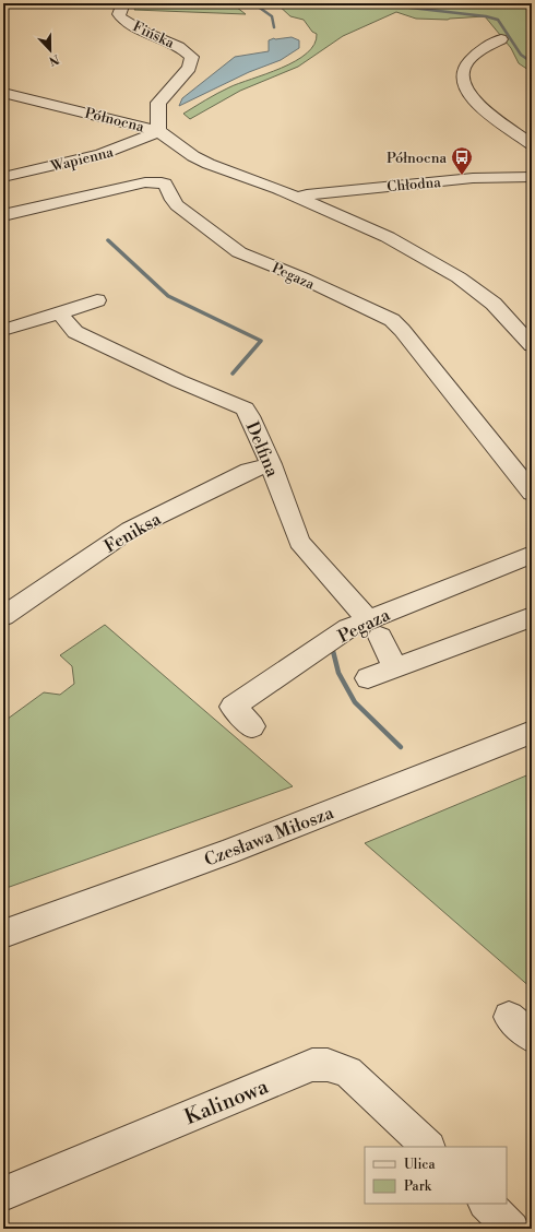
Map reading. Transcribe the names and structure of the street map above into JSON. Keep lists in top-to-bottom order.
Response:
{
  "streets": {
    "street": [
      "Fińska",
      "Północna",
      "Wapienna",
      "Chłodna",
      "Pegaza",
      "Delfina",
      "Feniksa",
      "Czesława Miłosza",
      "Kalinowa"
    ]
  },
  "crossings": [
    ["Fińska", "Północna"],
    ["Fińska", "Wapienna"],
    ["Północna", "Wapienna"],
    ["Północna", "Chłodna"],
    ["Pegaza", "Delfina"],
    ["Delfina", "Feniksa"]
  ],
  "places": {
    "bus stop": ["Północna"]
  },
  "legend": ["Ulica", "Park"],
  "north": "bottom"
}
